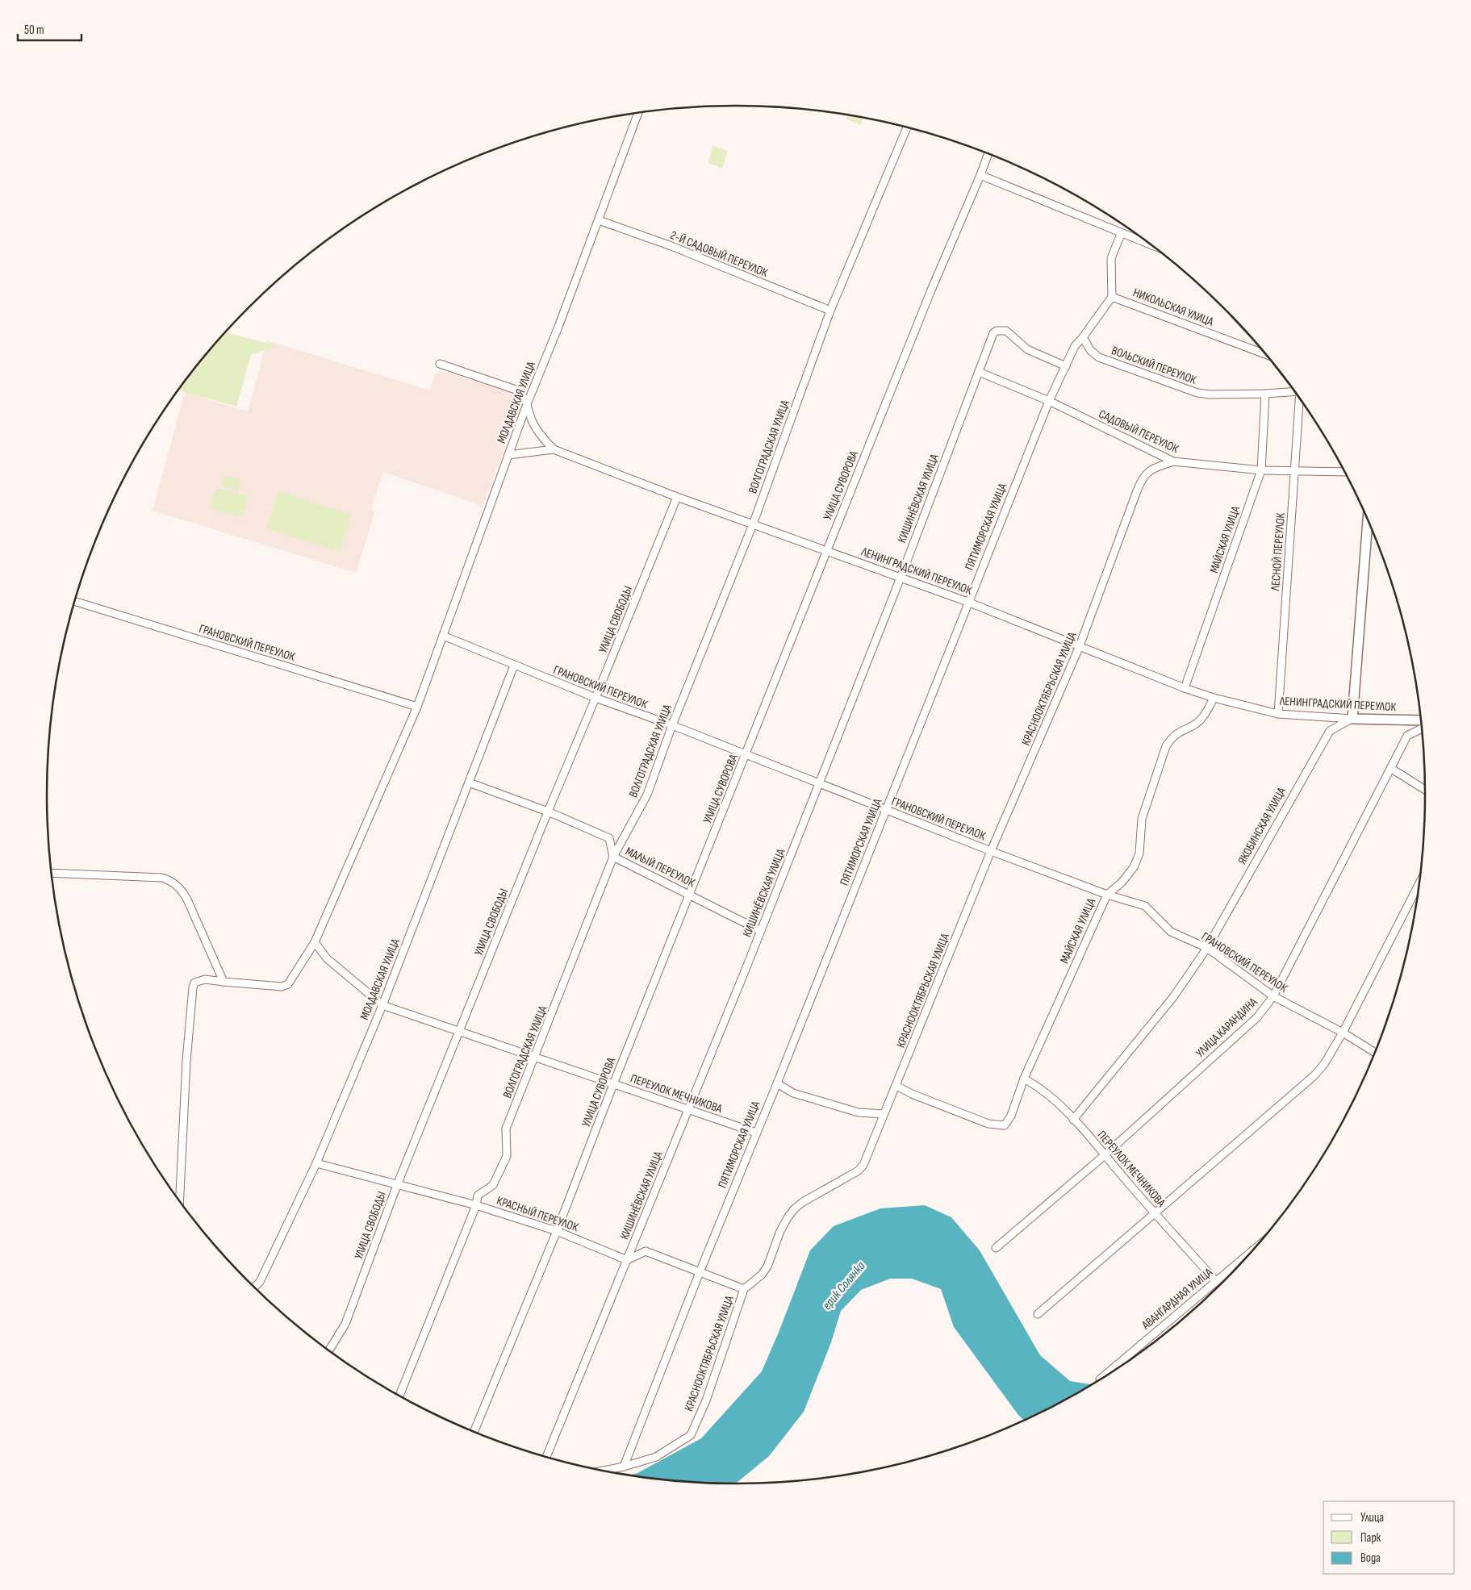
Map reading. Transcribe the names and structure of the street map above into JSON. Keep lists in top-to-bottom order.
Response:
{
  "streets": {
    "street": [
      "2-Й САДОВЫЙ ПЕРЕУЛОК",
      "НИКОЛЬСКАЯ УЛИЦА",
      "ВОЛЬСКИЙ ПЕРЕУЛОК",
      "МОЛДАВСКАЯ УЛИЦА",
      "САДОВЫЙ ПЕРЕУЛОК",
      "ВОЛГОГРАДСКАЯ УЛИЦА",
      "УЛИЦА СУВОРОВА",
      "КИШИНЁВСКАЯ УЛИЦА",
      "ПЯТИМОРСКАЯ УЛИЦА",
      "МАЙСКАЯ УЛИЦА",
      "ЛЕСНОЙ ПЕРЕУЛОК",
      "ЛЕНИНГРАДСКИЙ ПЕРЕУЛОК",
      "УЛИЦА СВОБОДЫ",
      "ГРАНОВСКИЙ ПЕРЕУЛОК",
      "КРАСНООКТЯБРЬСКАЯ УЛИЦА",
      "ЯКОБИНСКАЯ УЛИЦА",
      "МАЛЫЙ ПЕРЕУЛОК",
      "УЛИЦА КАРАНДИНА",
      "ПЕРЕУЛОК МЕЧНИКОВА",
      "КРАСНЫЙ ПЕРЕУЛОК",
      "АВАНГАРДНАЯ УЛИЦА"
    ]
  },
  "crossings": [
    ["2-Й САДОВЫЙ ПЕРЕУЛОК", "МОЛДАВСКАЯ УЛИЦА"],
    ["2-Й САДОВЫЙ ПЕРЕУЛОК", "ВОЛГОГРАДСКАЯ УЛИЦА"],
    ["НИКОЛЬСКАЯ УЛИЦА", "ПЯТИМОРСКАЯ УЛИЦА"],
    ["ВОЛЬСКИЙ ПЕРЕУЛОК", "ПЯТИМОРСКАЯ УЛИЦА"],
    ["ВОЛЬСКИЙ ПЕРЕУЛОК", "МАЙСКАЯ УЛИЦА"],
    ["МОЛДАВСКАЯ УЛИЦА", "ЛЕНИНГРАДСКИЙ ПЕРЕУЛОК"],
    ["МОЛДАВСКАЯ УЛИЦА", "ГРАНОВСКИЙ ПЕРЕУЛОК"],
    ["МОЛДАВСКАЯ УЛИЦА", "МАЛЫЙ ПЕРЕУЛОК"],
    ["МОЛДАВСКАЯ УЛИЦА", "ПЕРЕУЛОК МЕЧНИКОВА"],
    ["МОЛДАВСКАЯ УЛИЦА", "КРАСНЫЙ ПЕРЕУЛОК"],
    ["САДОВЫЙ ПЕРЕУЛОК", "КИШИНЁВСКАЯ УЛИЦА"],
    ["САДОВЫЙ ПЕРЕУЛОК", "ПЯТИМОРСКАЯ УЛИЦА"],
    ["САДОВЫЙ ПЕРЕУЛОК", "МАЙСКАЯ УЛИЦА"],
    ["САДОВЫЙ ПЕРЕУЛОК", "ЛЕСНОЙ ПЕРЕУЛОК"],
    ["САДОВЫЙ ПЕРЕУЛОК", "КРАСНООКТЯБРЬСКАЯ УЛИЦА"],
    ["ВОЛГОГРАДСКАЯ УЛИЦА", "ЛЕНИНГРАДСКИЙ ПЕРЕУЛОК"],
    ["ВОЛГОГРАДСКАЯ УЛИЦА", "ГРАНОВСКИЙ ПЕРЕУЛОК"],
    ["ВОЛГОГРАДСКАЯ УЛИЦА", "МАЛЫЙ ПЕРЕУЛОК"],
    ["ВОЛГОГРАДСКАЯ УЛИЦА", "ПЕРЕУЛОК МЕЧНИКОВА"],
    ["ВОЛГОГРАДСКАЯ УЛИЦА", "КРАСНЫЙ ПЕРЕУЛОК"],
    ["УЛИЦА СУВОРОВА", "ЛЕНИНГРАДСКИЙ ПЕРЕУЛОК"],
    ["УЛИЦА СУВОРОВА", "ГРАНОВСКИЙ ПЕРЕУЛОК"],
    ["УЛИЦА СУВОРОВА", "МАЛЫЙ ПЕРЕУЛОК"],
    ["УЛИЦА СУВОРОВА", "ПЕРЕУЛОК МЕЧНИКОВА"],
    ["УЛИЦА СУВОРОВА", "КРАСНЫЙ ПЕРЕУЛОК"],
    ["КИШИНЁВСКАЯ УЛИЦА", "ПЯТИМОРСКАЯ УЛИЦА"],
    ["КИШИНЁВСКАЯ УЛИЦА", "ЛЕНИНГРАДСКИЙ ПЕРЕУЛОК"],
    ["КИШИНЁВСКАЯ УЛИЦА", "ГРАНОВСКИЙ ПЕРЕУЛОК"],
    ["КИШИНЁВСКАЯ УЛИЦА", "МАЛЫЙ ПЕРЕУЛОК"],
    ["КИШИНЁВСКАЯ УЛИЦА", "ПЕРЕУЛОК МЕЧНИКОВА"],
    ["КИШИНЁВСКАЯ УЛИЦА", "КРАСНЫЙ ПЕРЕУЛОК"],
    ["ПЯТИМОРСКАЯ УЛИЦА", "ЛЕНИНГРАДСКИЙ ПЕРЕУЛОК"],
    ["ПЯТИМОРСКАЯ УЛИЦА", "ГРАНОВСКИЙ ПЕРЕУЛОК"],
    ["ПЯТИМОРСКАЯ УЛИЦА", "КРАСНООКТЯБРЬСКАЯ УЛИЦА"],
    ["ПЯТИМОРСКАЯ УЛИЦА", "ПЕРЕУЛОК МЕЧНИКОВА"],
    ["МАЙСКАЯ УЛИЦА", "ЛЕНИНГРАДСКИЙ ПЕРЕУЛОК"],
    ["МАЙСКАЯ УЛИЦА", "ГРАНОВСКИЙ ПЕРЕУЛОК"],
    ["МАЙСКАЯ УЛИЦА", "КРАСНООКТЯБРЬСКАЯ УЛИЦА"],
    ["МАЙСКАЯ УЛИЦА", "ПЕРЕУЛОК МЕЧНИКОВА"],
    ["ЛЕСНОЙ ПЕРЕУЛОК", "ЛЕНИНГРАДСКИЙ ПЕРЕУЛОК"],
    ["ЛЕНИНГРАДСКИЙ ПЕРЕУЛОК", "УЛИЦА СВОБОДЫ"],
    ["ЛЕНИНГРАДСКИЙ ПЕРЕУЛОК", "КРАСНООКТЯБРЬСКАЯ УЛИЦА"],
    ["ЛЕНИНГРАДСКИЙ ПЕРЕУЛОК", "ЯКОБИНСКАЯ УЛИЦА"],
    ["УЛИЦА СВОБОДЫ", "ГРАНОВСКИЙ ПЕРЕУЛОК"],
    ["УЛИЦА СВОБОДЫ", "МАЛЫЙ ПЕРЕУЛОК"],
    ["УЛИЦА СВОБОДЫ", "ПЕРЕУЛОК МЕЧНИКОВА"],
    ["УЛИЦА СВОБОДЫ", "КРАСНЫЙ ПЕРЕУЛОК"],
    ["ГРАНОВСКИЙ ПЕРЕУЛОК", "КРАСНООКТЯБРЬСКАЯ УЛИЦА"],
    ["ГРАНОВСКИЙ ПЕРЕУЛОК", "ЯКОБИНСКАЯ УЛИЦА"],
    ["ГРАНОВСКИЙ ПЕРЕУЛОК", "УЛИЦА КАРАНДИНА"],
    ["ЯКОБИНСКАЯ УЛИЦА", "ПЕРЕУЛОК МЕЧНИКОВА"],
    ["УЛИЦА КАРАНДИНА", "ПЕРЕУЛОК МЕЧНИКОВА"],
    ["ПЕРЕУЛОК МЕЧНИКОВА", "АВАНГАРДНАЯ УЛИЦА"]
  ],
  "water": ["ерик Солянка"],
  "legend": ["Улица", "Парк", "Вода"],
  "scale_bar": "50 m"
}
